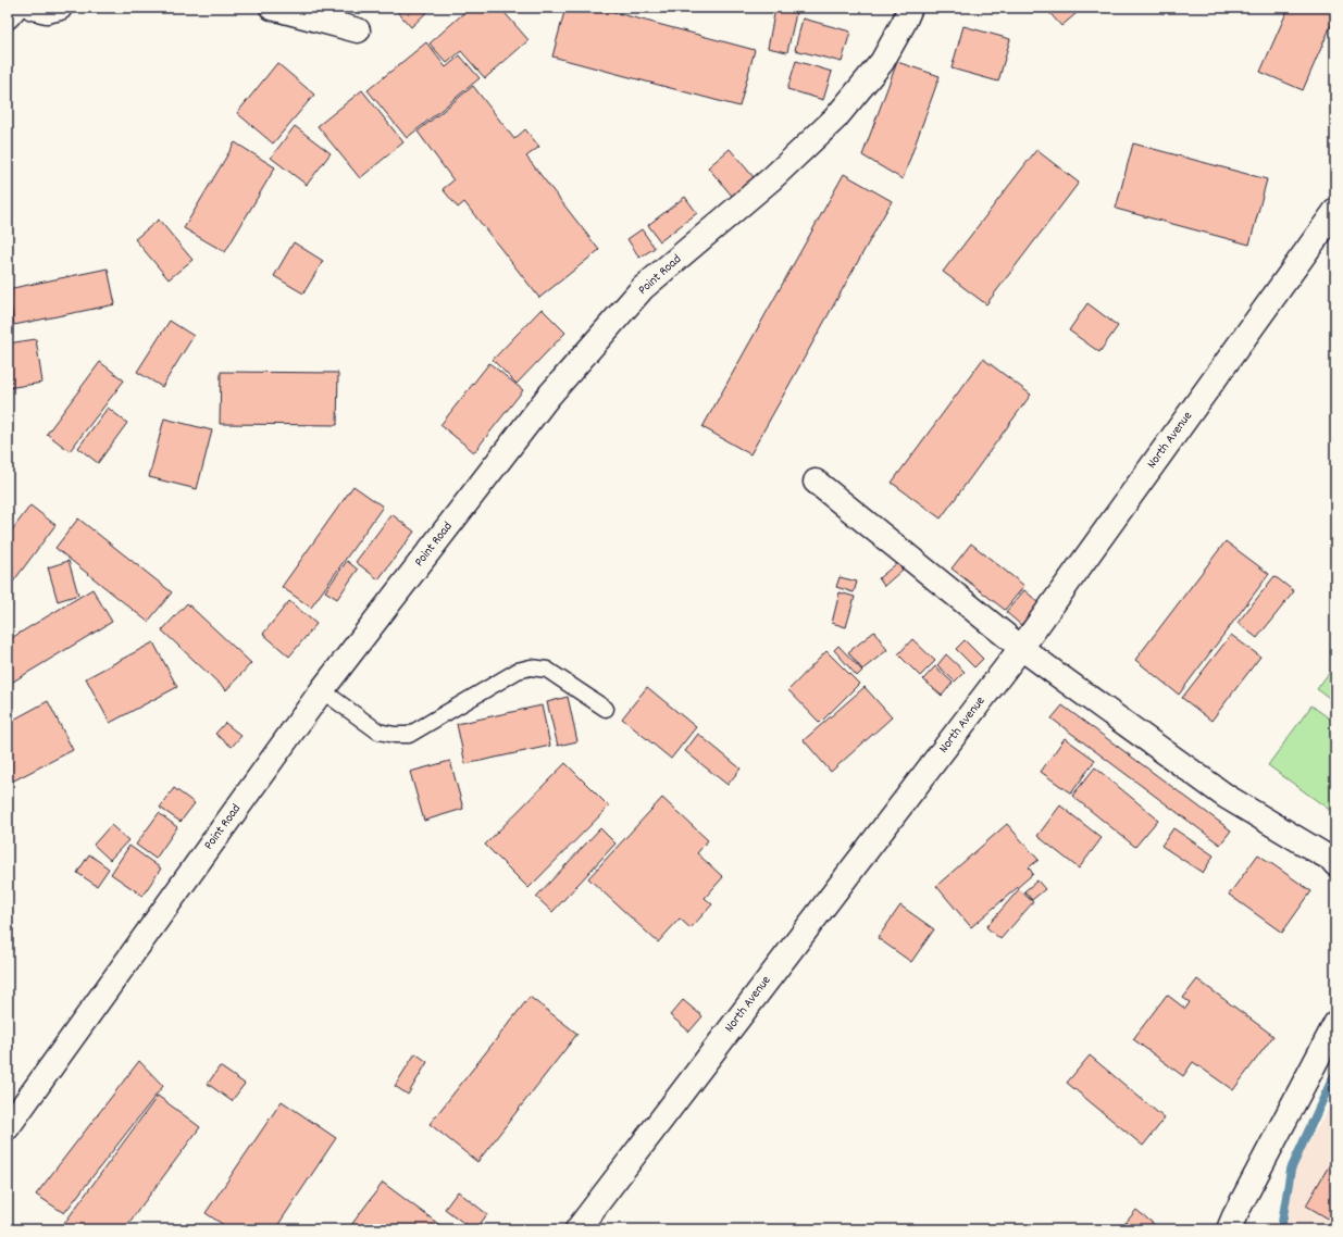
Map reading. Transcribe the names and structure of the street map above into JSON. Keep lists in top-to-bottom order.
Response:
{
  "streets": {
    "street": ["Point Road", "North Avenue"]
  }
}
